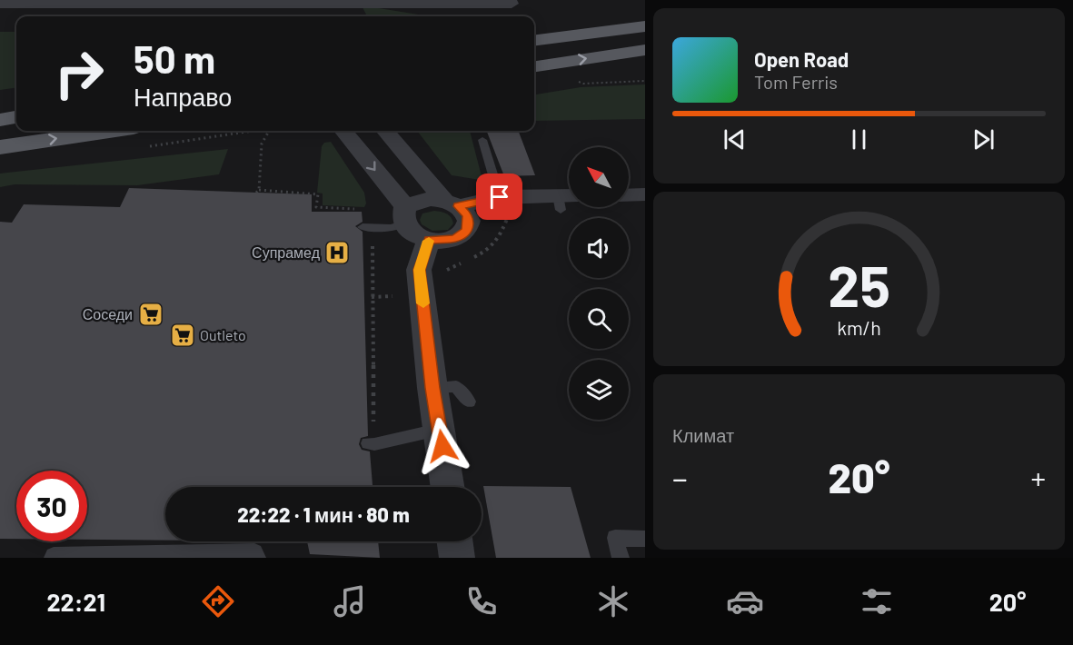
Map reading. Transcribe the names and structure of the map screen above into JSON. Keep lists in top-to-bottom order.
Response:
{
  "places": {
    "hospital": ["Супрамед"],
    "supermarket": ["Соседи", "Outleto"]
  },
  "north": "top left",
  "page": {
    "turn": ["50 m", "Направо"],
    "song": ["Open Road", "Tom Ferris"],
    "tile": "Климат",
    "heat": ["−", "20°", "+"],
    "limit": "30",
    "trip": "22:22 · 1 мин · 80 m",
    "tabs": ["22:21", "20°"],
    "gauge": ["25", "km/h"]
  }
}
